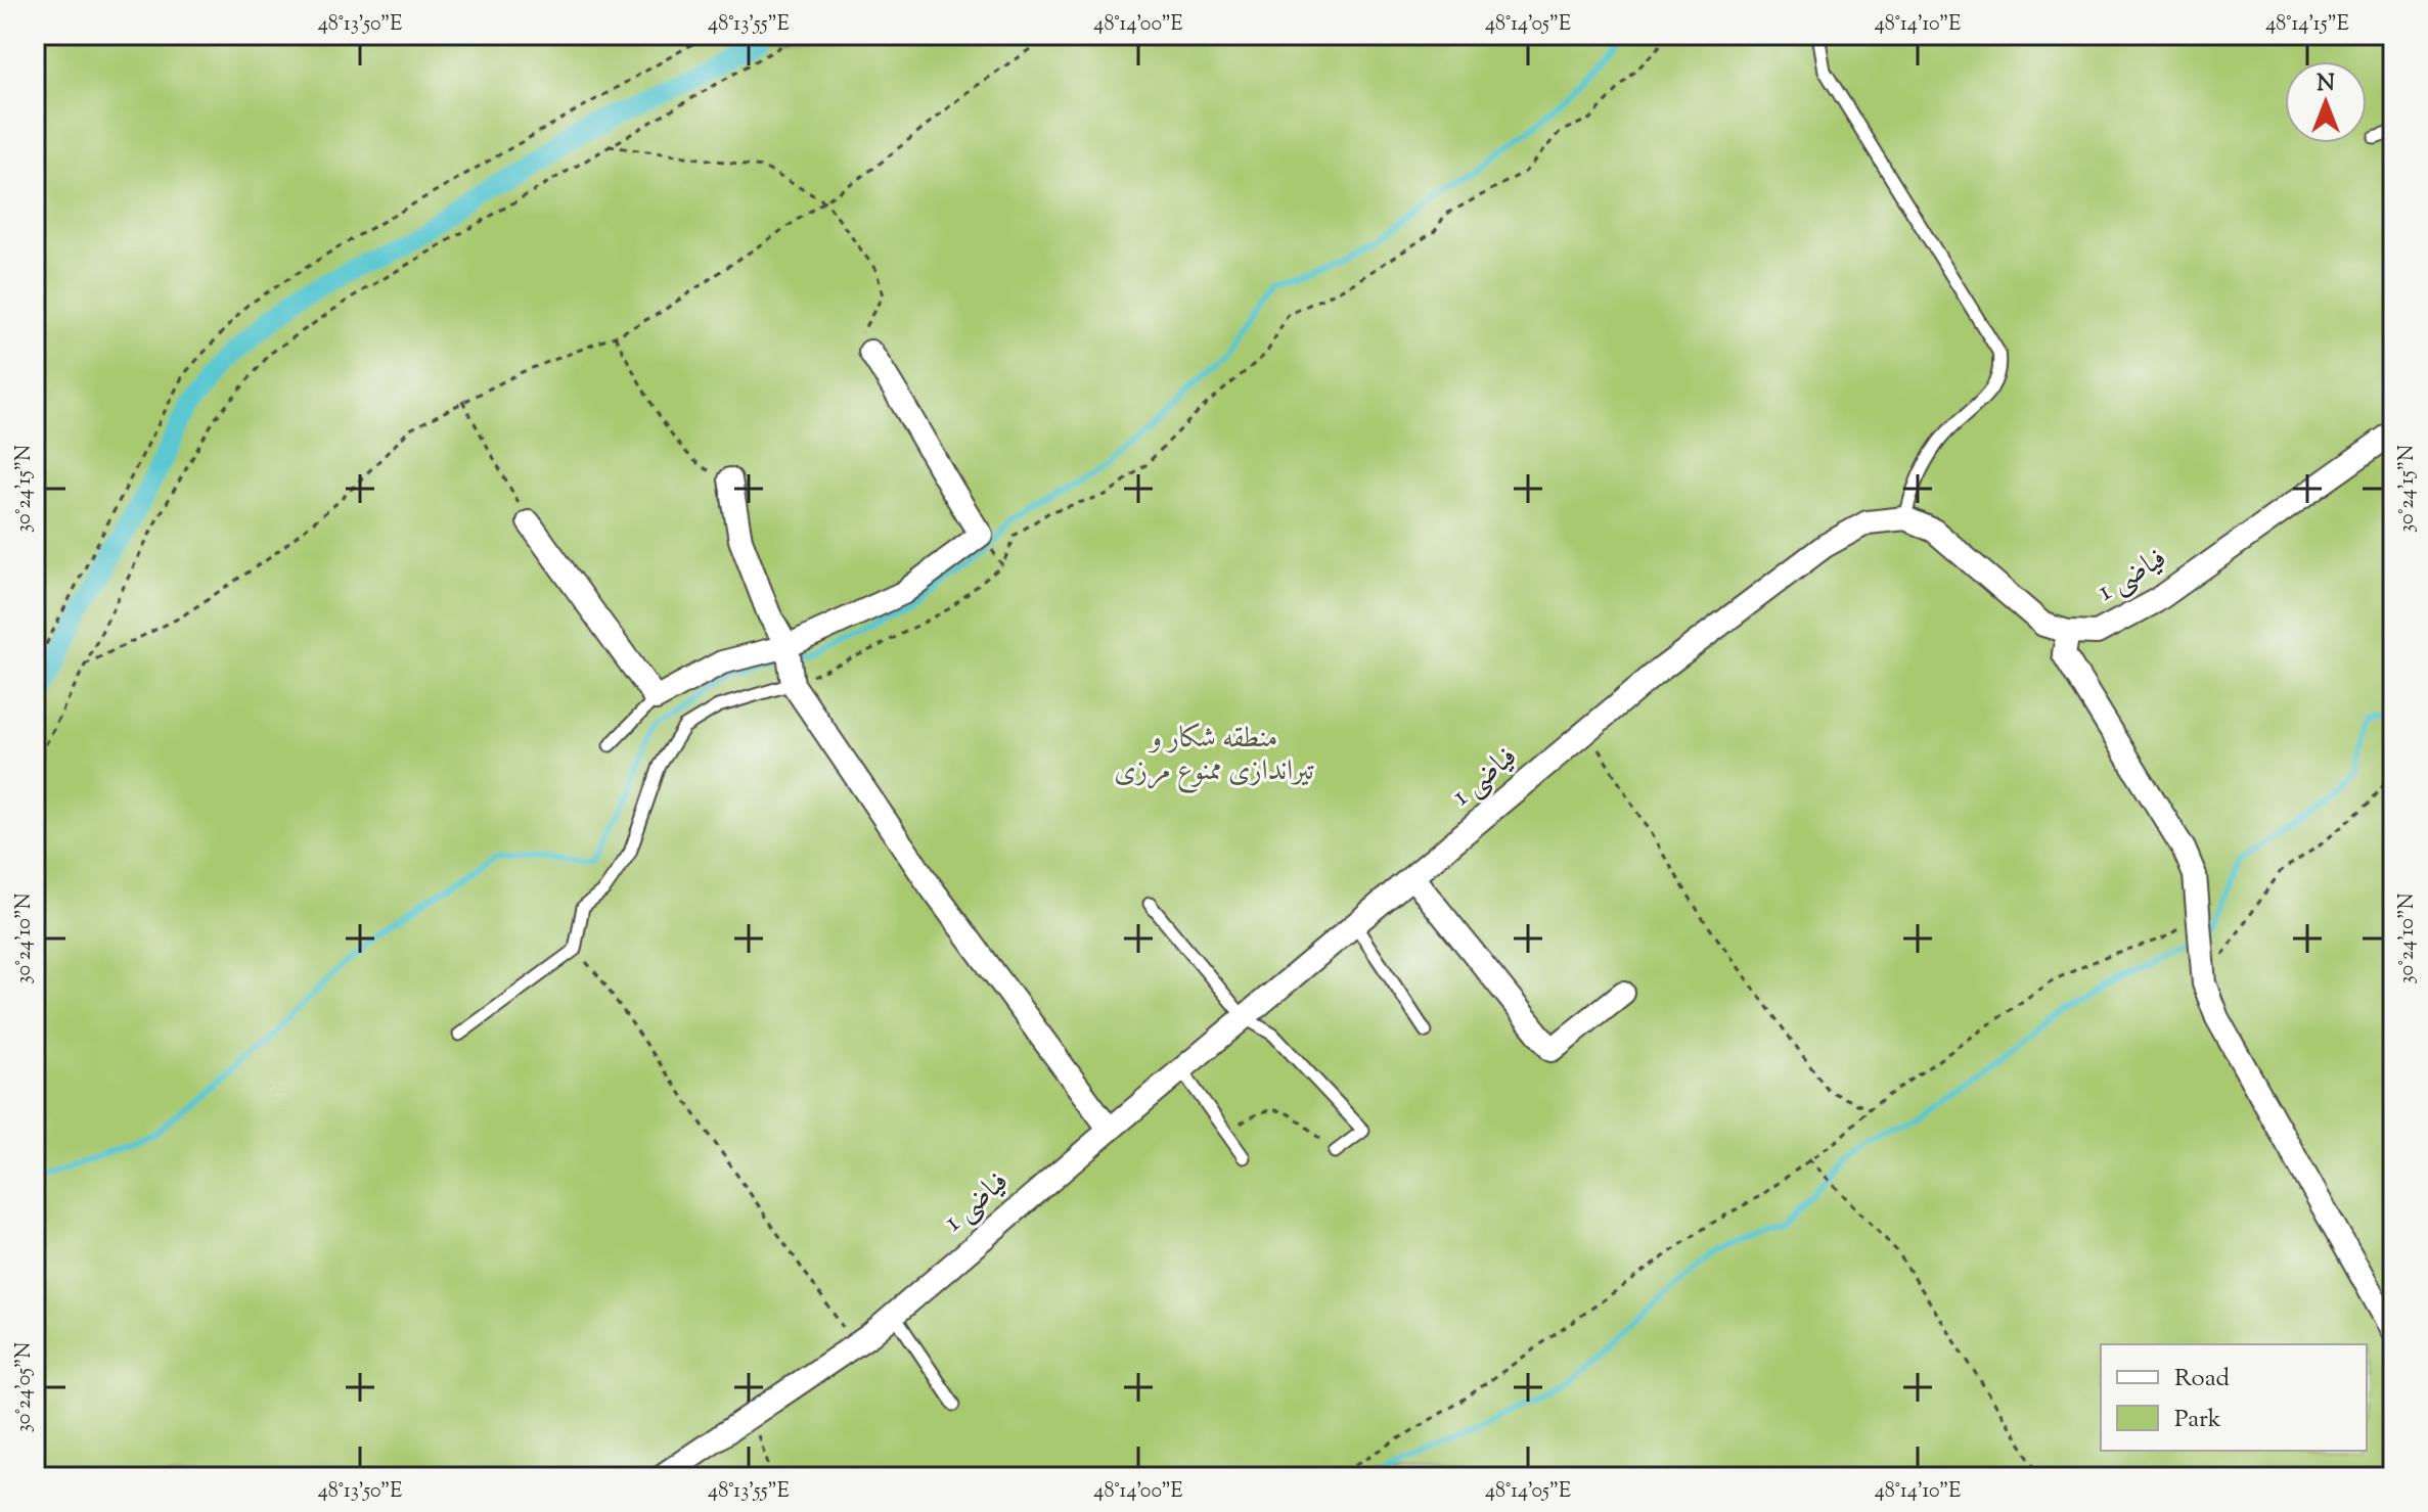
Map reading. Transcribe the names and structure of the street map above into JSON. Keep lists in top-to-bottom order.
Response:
{
  "streets": {
    "street": ["فیاضی 1"]
  },
  "parks": ["منطقه شکار و تیراندازی ممنوع مرزی"],
  "legend": ["Road", "Park"],
  "north": "top",
  "coordinates": [
    "48°13'50\"E",
    "48°13'55\"E",
    "48°14'00\"E",
    "48°14'05\"E",
    "48°14'10\"E",
    "48°14'15\"E",
    "30°24'15\"N",
    "30°24'10\"N",
    "30°24'05\"N"
  ]
}
